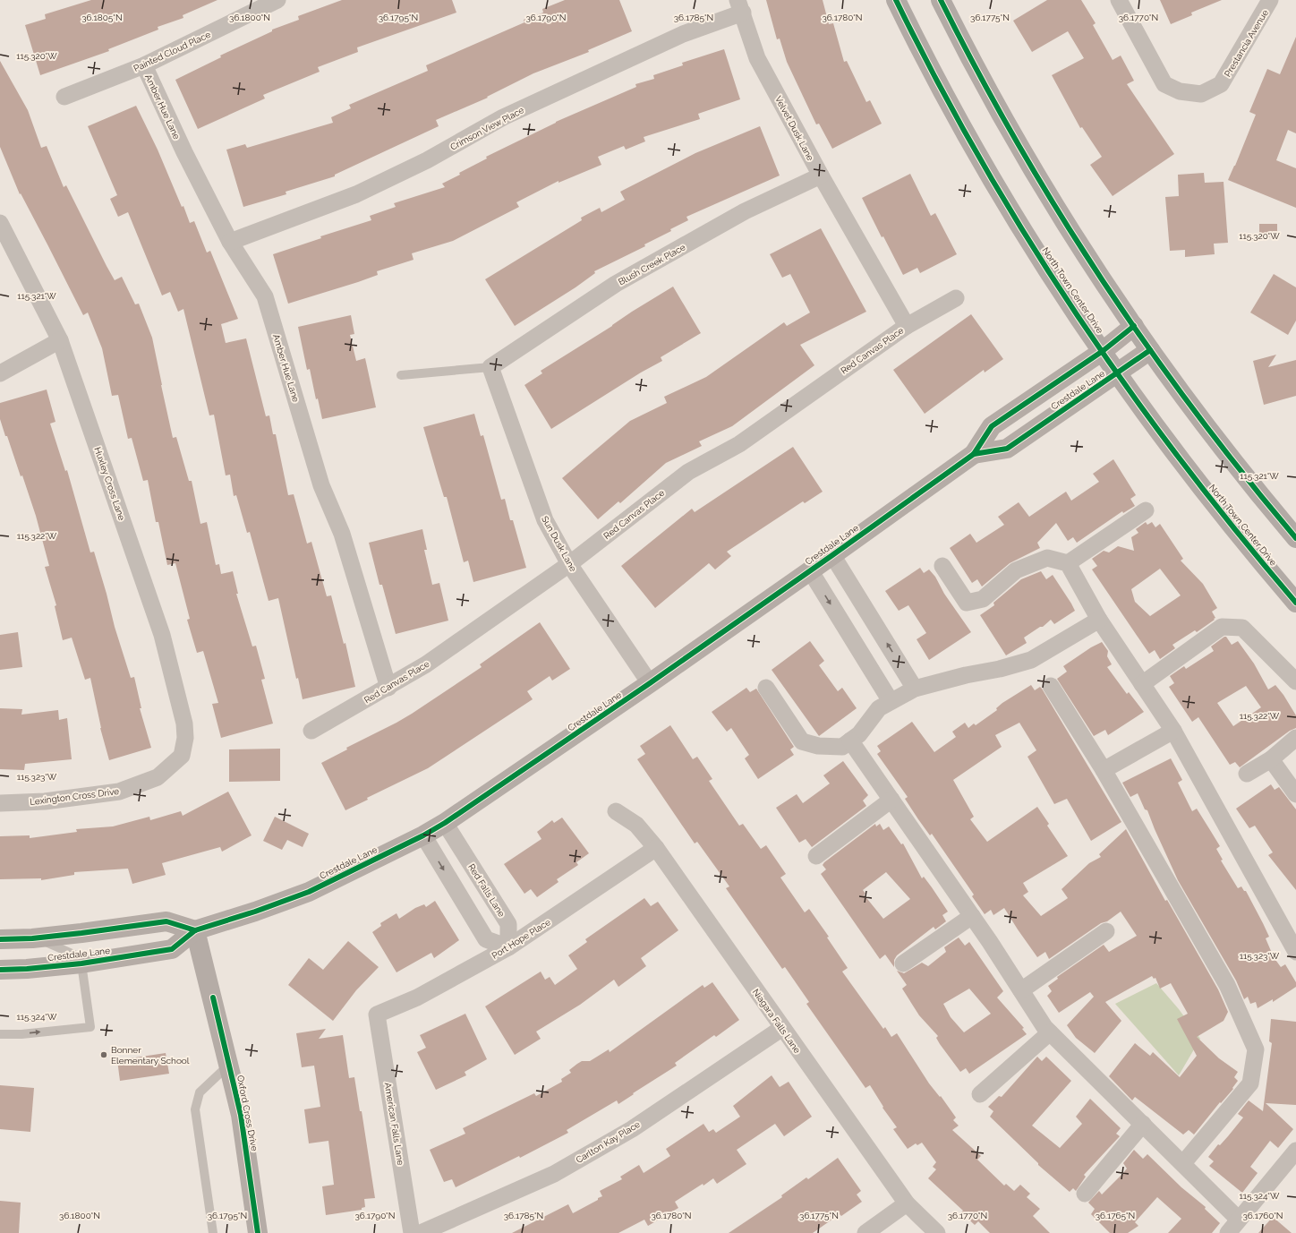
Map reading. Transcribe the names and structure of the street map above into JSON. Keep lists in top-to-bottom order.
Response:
{
  "streets": {
    "main road": ["North Town Center Drive"],
    "street": [
      "Prestancia Avenue",
      "Painted Cloud Place",
      "Amber Hue Lane",
      "Crimson View Place",
      "Velvet Dusk Lane",
      "Blush Creek Place",
      "Red Canvas Place",
      "Crestdale Lane",
      "Huxley Cross Lane",
      "Sun Dusk Lane",
      "Lexington Cross Drive",
      "Red Falls Lane",
      "Port Hope Place",
      "Niagara Falls Lane",
      "Oxford Cross Drive",
      "American Falls Lane",
      "Carlton Kay Place"
    ]
  },
  "crossings": [
    ["Painted Cloud Place", "Amber Hue Lane"],
    ["Amber Hue Lane", "Crimson View Place"],
    ["Amber Hue Lane", "Red Canvas Place"],
    ["Crimson View Place", "Velvet Dusk Lane"],
    ["Velvet Dusk Lane", "Blush Creek Place"],
    ["Velvet Dusk Lane", "Red Canvas Place"],
    ["Blush Creek Place", "Sun Dusk Lane"],
    ["North Town Center Drive", "Crestdale Lane"],
    ["Red Canvas Place", "Sun Dusk Lane"],
    ["Crestdale Lane", "Sun Dusk Lane"],
    ["Crestdale Lane", "Red Falls Lane"],
    ["Crestdale Lane", "Oxford Cross Drive"],
    ["Huxley Cross Lane", "Lexington Cross Drive"],
    ["Red Falls Lane", "Port Hope Place"],
    ["Port Hope Place", "Niagara Falls Lane"],
    ["Port Hope Place", "American Falls Lane"],
    ["Niagara Falls Lane", "Carlton Kay Place"]
  ],
  "places": ["Bonner Elementary School"],
  "coordinates": [
    "36.1805°N",
    "36.1800°N",
    "36.1795°N",
    "36.1790°N",
    "36.1785°N",
    "36.1780°N",
    "36.1775°N",
    "36.1770°N",
    "115.320°W",
    "115.321°W",
    "115.322°W",
    "115.323°W",
    "115.324°W",
    "36.1765°N",
    "36.1760°N"
  ]
}
